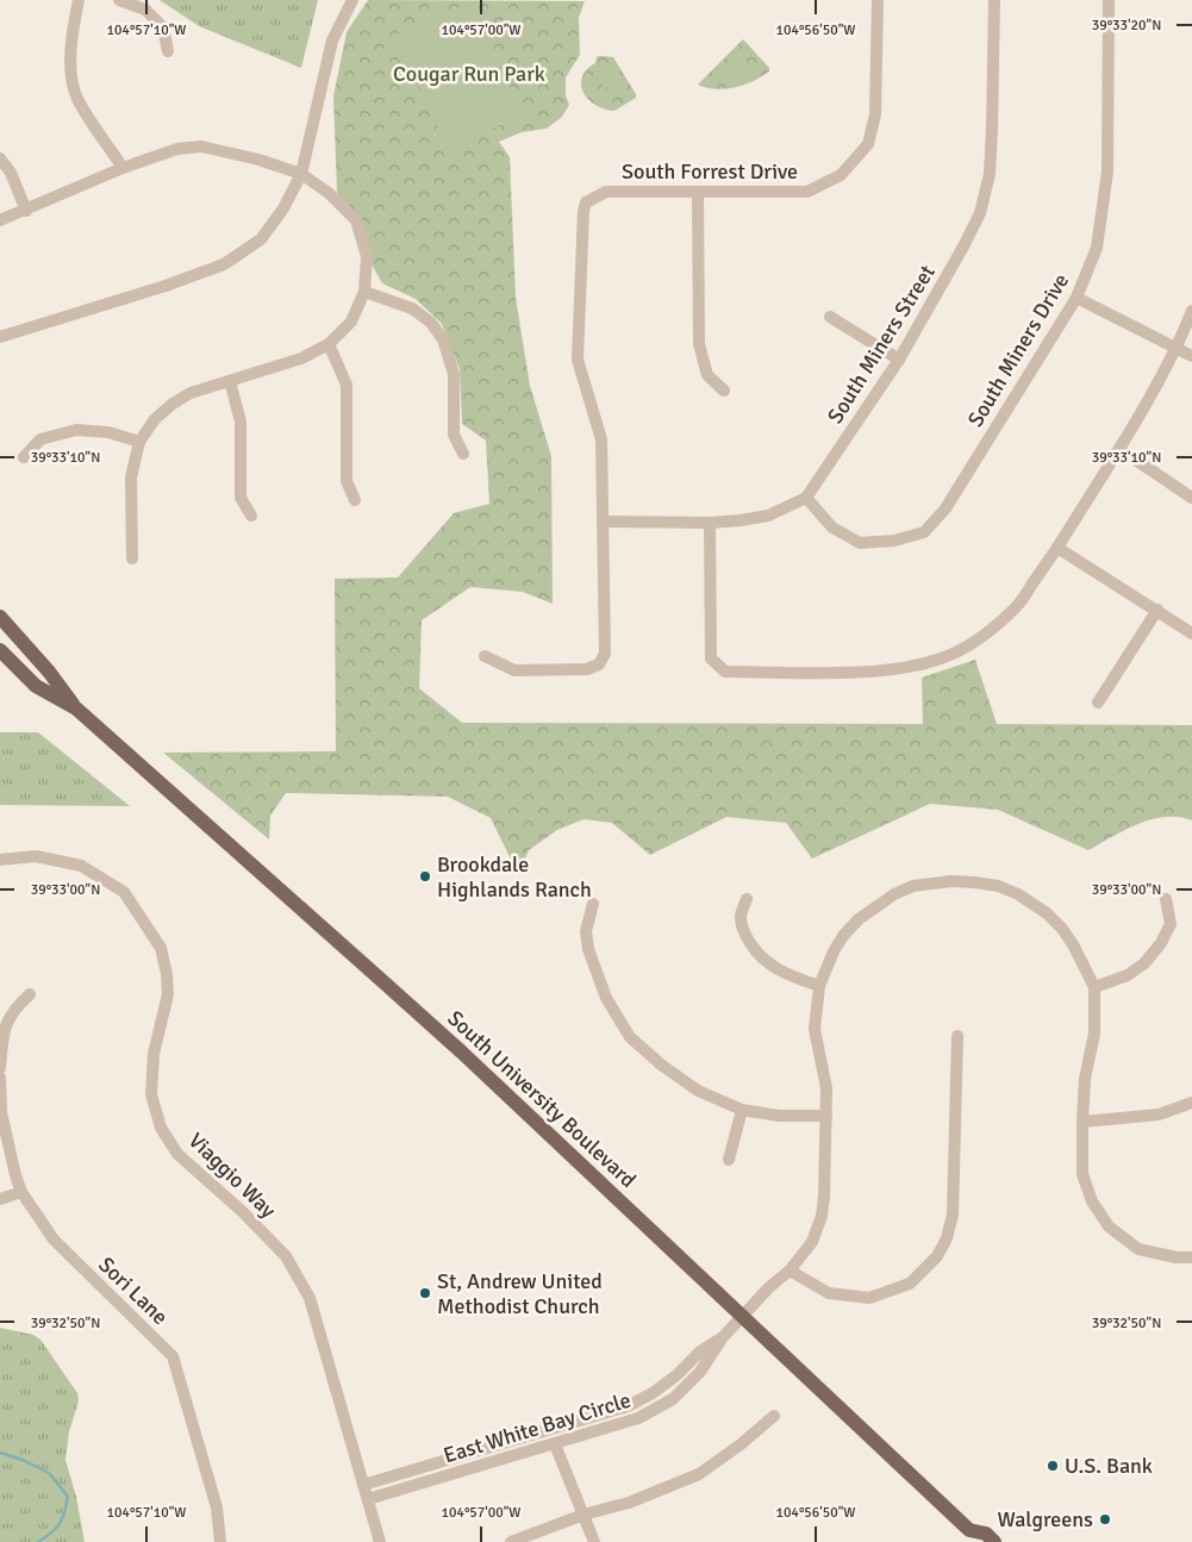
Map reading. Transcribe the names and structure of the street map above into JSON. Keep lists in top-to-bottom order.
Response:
{
  "streets": {
    "main road": ["South University Boulevard"],
    "street": [
      "South Forrest Drive",
      "South Miners Street",
      "South Miners Drive",
      "Viaggio Way",
      "Sori Lane",
      "East White Bay Circle"
    ]
  },
  "crossings": [
    ["South Miners Street", "South Miners Drive"],
    ["Viaggio Way", "East White Bay Circle"]
  ],
  "parks": ["Cougar Run Park"],
  "places": [
    "Brookdale Highlands Ranch",
    "St, Andrew United Methodist Church",
    "U.S. Bank",
    "Walgreens"
  ],
  "coordinates": [
    "39°33'20\"N",
    "104°57'10\"W",
    "104°57'00\"W",
    "104°56'50\"W",
    "39°33'10\"N",
    "39°33'00\"N",
    "39°32'50\"N"
  ]
}
